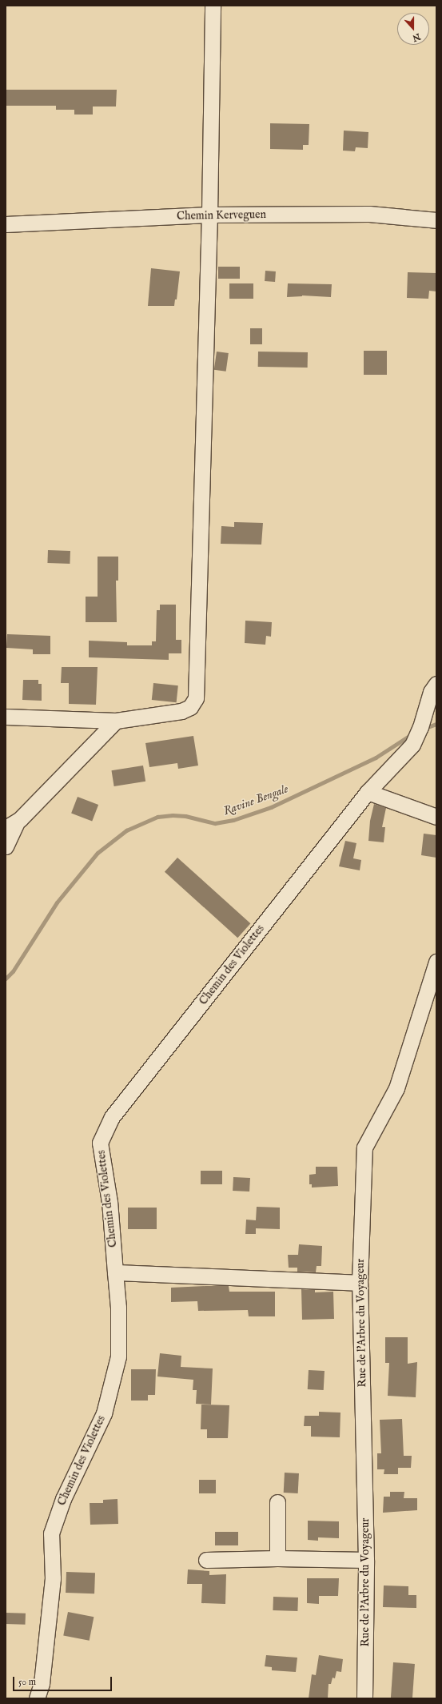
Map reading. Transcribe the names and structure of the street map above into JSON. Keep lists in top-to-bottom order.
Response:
{
  "streets": {
    "street": ["Chemin Kerveguen", "Chemin des Violettes", "Rue de l'Arbre du Voyageur"]
  },
  "water": ["Ravine Bengale"],
  "scale_bar": "50 m",
  "north": "bottom"
}
